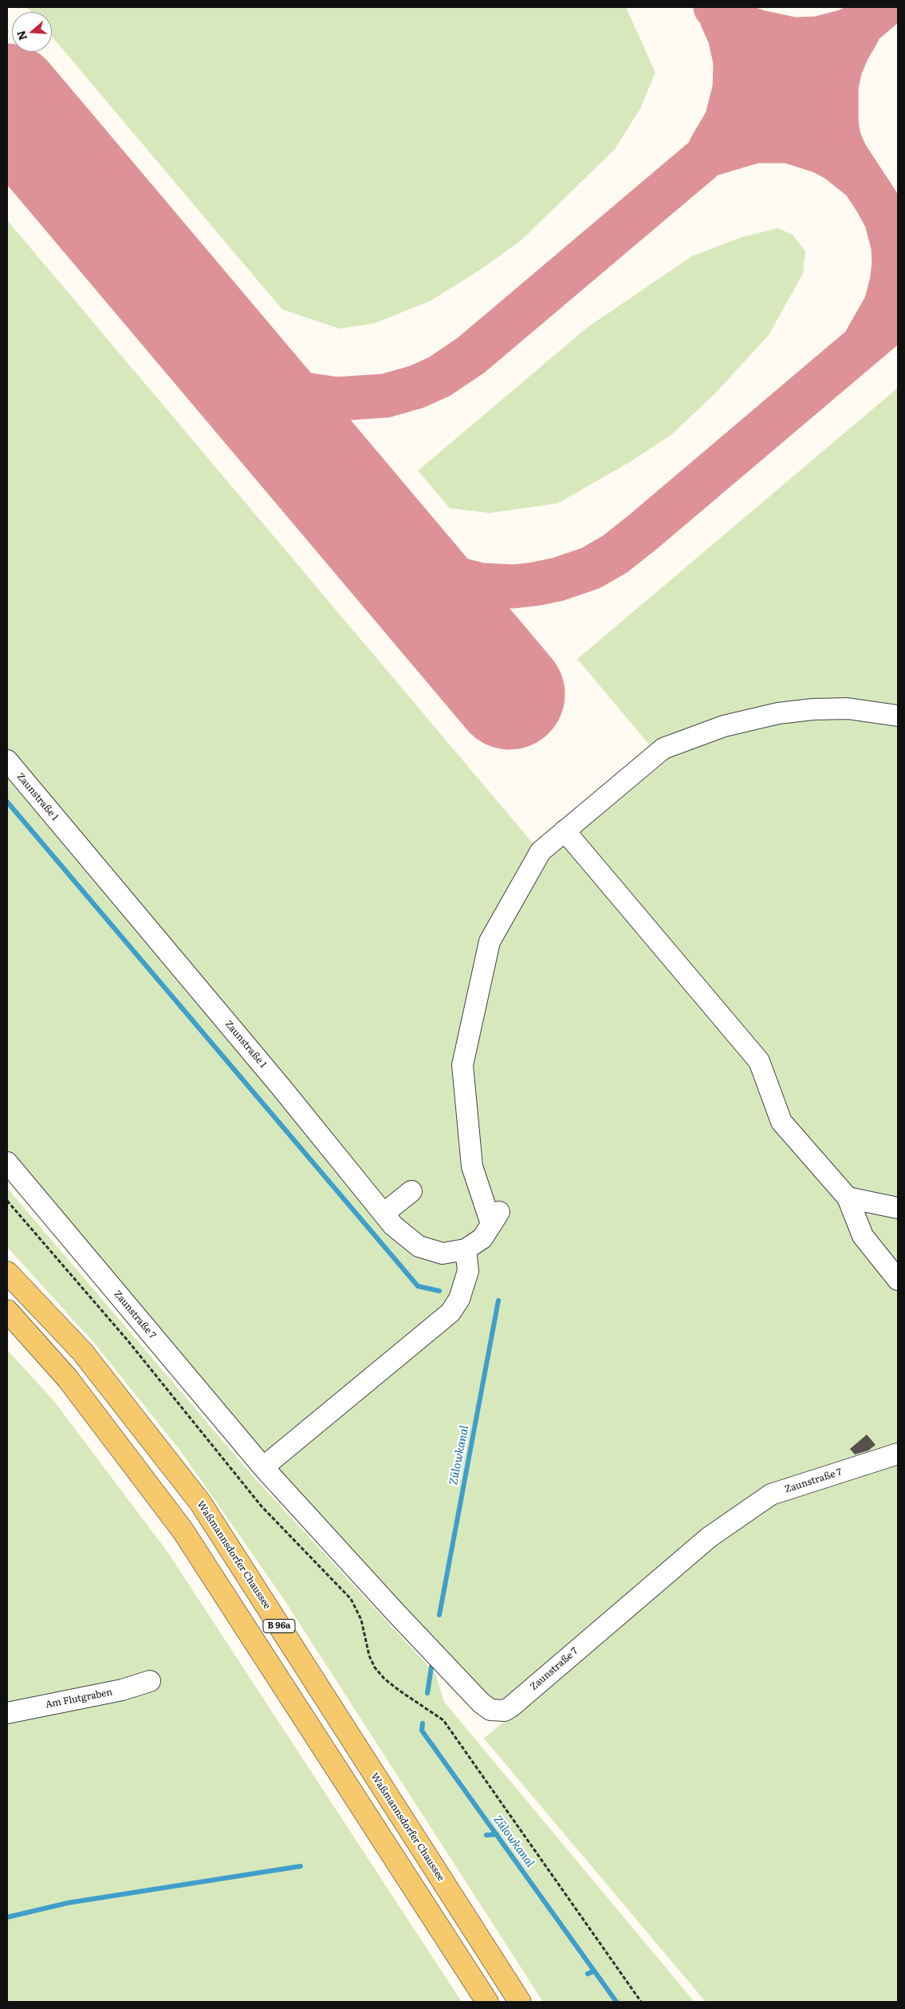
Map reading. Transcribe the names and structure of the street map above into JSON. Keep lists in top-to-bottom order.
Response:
{
  "streets": {
    "main road": ["Waßmannsdorfer Chaussee", "B 96a"],
    "street": ["Zaunstraße 1", "Zaunstraße 7", "Am Flutgraben"]
  },
  "water": ["Zülowkanal"],
  "north": "left"
}
